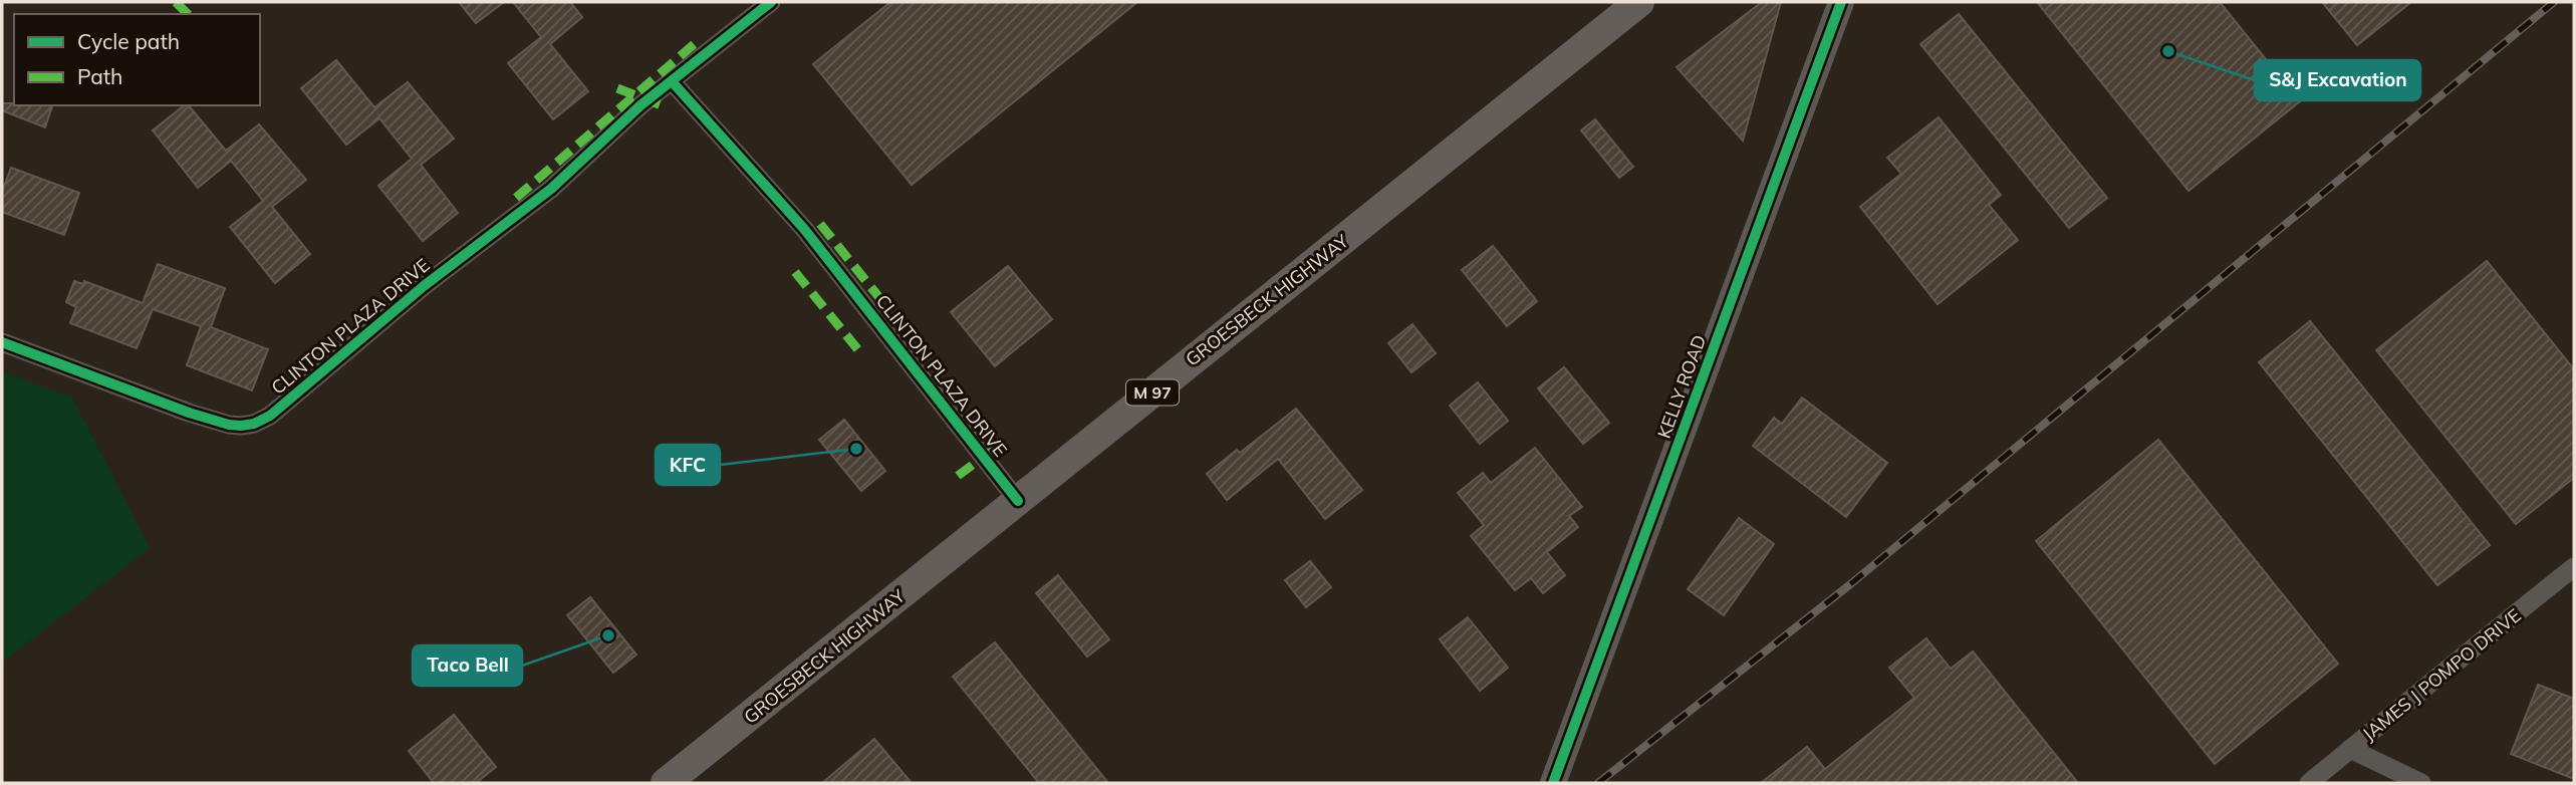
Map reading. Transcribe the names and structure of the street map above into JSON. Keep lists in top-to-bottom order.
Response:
{
  "streets": {
    "main road": ["GROESBECK HIGHWAY", "M 97"],
    "street": ["CLINTON PLAZA DRIVE", "KELLY ROAD", "JAMES J POMPO DRIVE"]
  },
  "crossings": [
    ["GROESBECK HIGHWAY", "CLINTON PLAZA DRIVE"]
  ],
  "places": ["S&J Excavation", "KFC", "Taco Bell"],
  "legend": ["Cycle path", "Path"]
}
